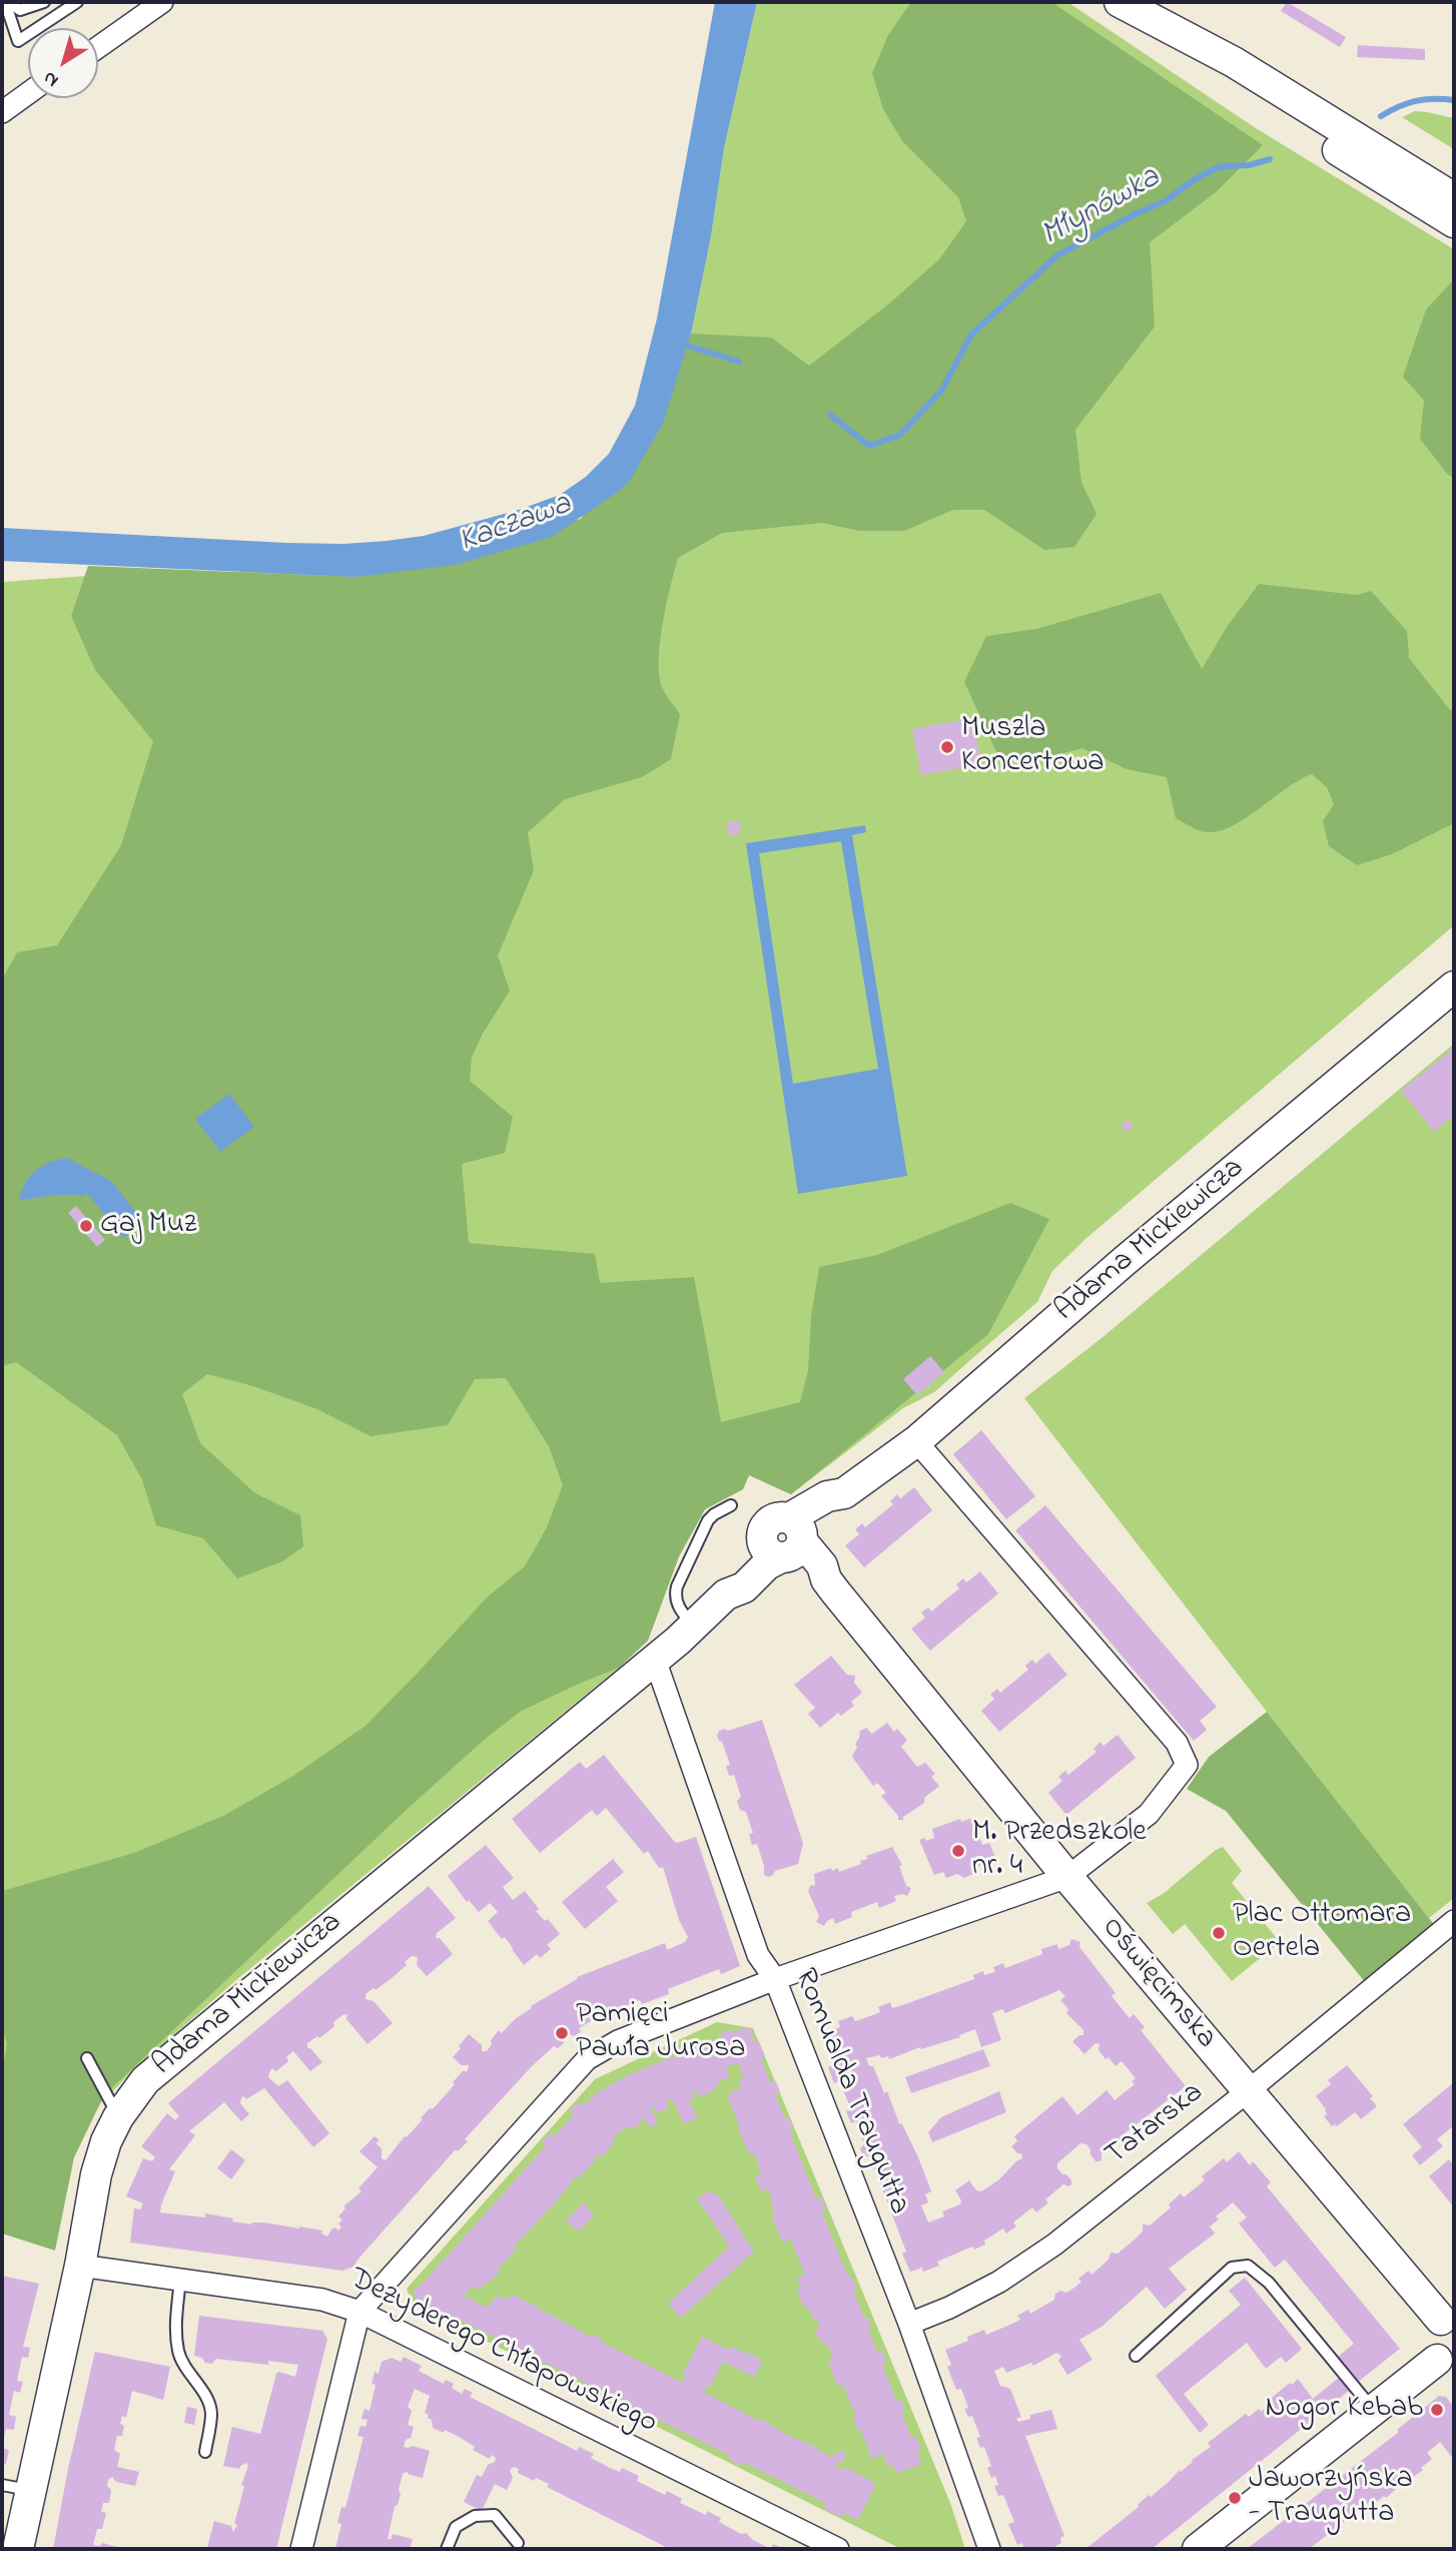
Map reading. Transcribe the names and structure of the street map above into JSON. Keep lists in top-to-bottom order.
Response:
{
  "streets": {
    "street": [
      "Adama Mickiewicza",
      "Oświęcimska",
      "Romualda Traugutta",
      "Tatarska",
      "Dezyderego Chłapowskiego"
    ]
  },
  "crossings": [
    ["Adama Mickiewicza", "Oświęcimska"],
    ["Adama Mickiewicza", "Romualda Traugutta"],
    ["Adama Mickiewicza", "Dezyderego Chłapowskiego"],
    ["Oświęcimska", "Tatarska"],
    ["Romualda Traugutta", "Tatarska"]
  ],
  "water": ["Młynówka", "Kaczawa"],
  "places": [
    "Muszla Koncertowa",
    "Gaj Muz",
    "M. Przedszkole nr. 4",
    "Plac Ottomara Oertela",
    "Pamięci Pawła Jurosa",
    "Nogor Kebab",
    "Jaworzyńska - Traugutta"
  ],
  "north": "bottom left"
}
